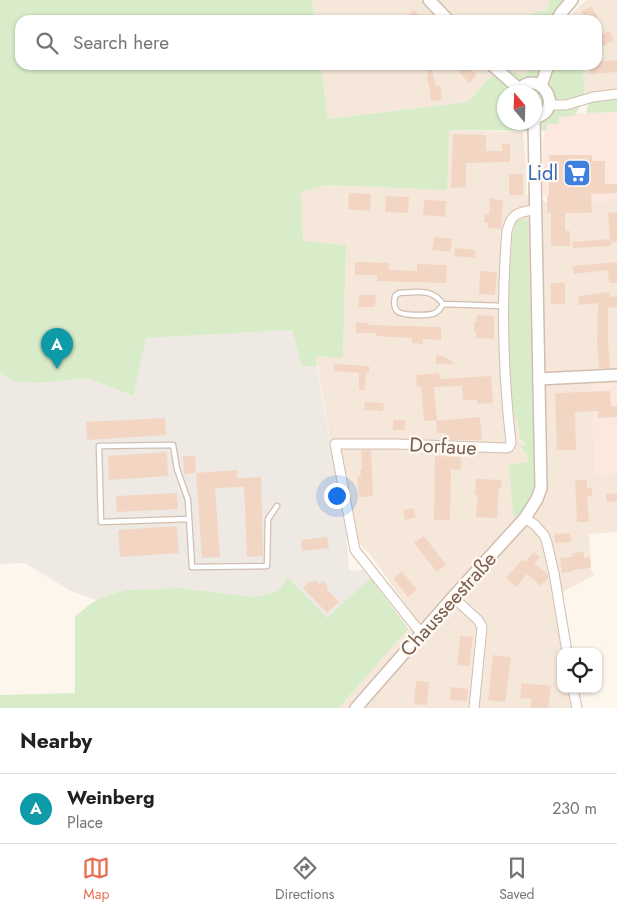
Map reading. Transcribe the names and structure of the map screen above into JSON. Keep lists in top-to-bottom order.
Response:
{
  "streets": {
    "street": ["Dorfaue", "Chausseestraße"]
  },
  "crossings": [
    ["Dorfaue", "Chausseestraße"]
  ],
  "places": {
    "supermarket": ["Lidl"]
  },
  "north": "top",
  "page": {
    "search": "Search here",
    "pins": "A",
    "heading": "Nearby",
    "list": [
      {
        "mark": "A",
        "name": "Weinberg",
        "note": "Place",
        "value": "230 m"
      }
    ],
    "nav": ["Map", "Directions", "Saved"]
  }
}
